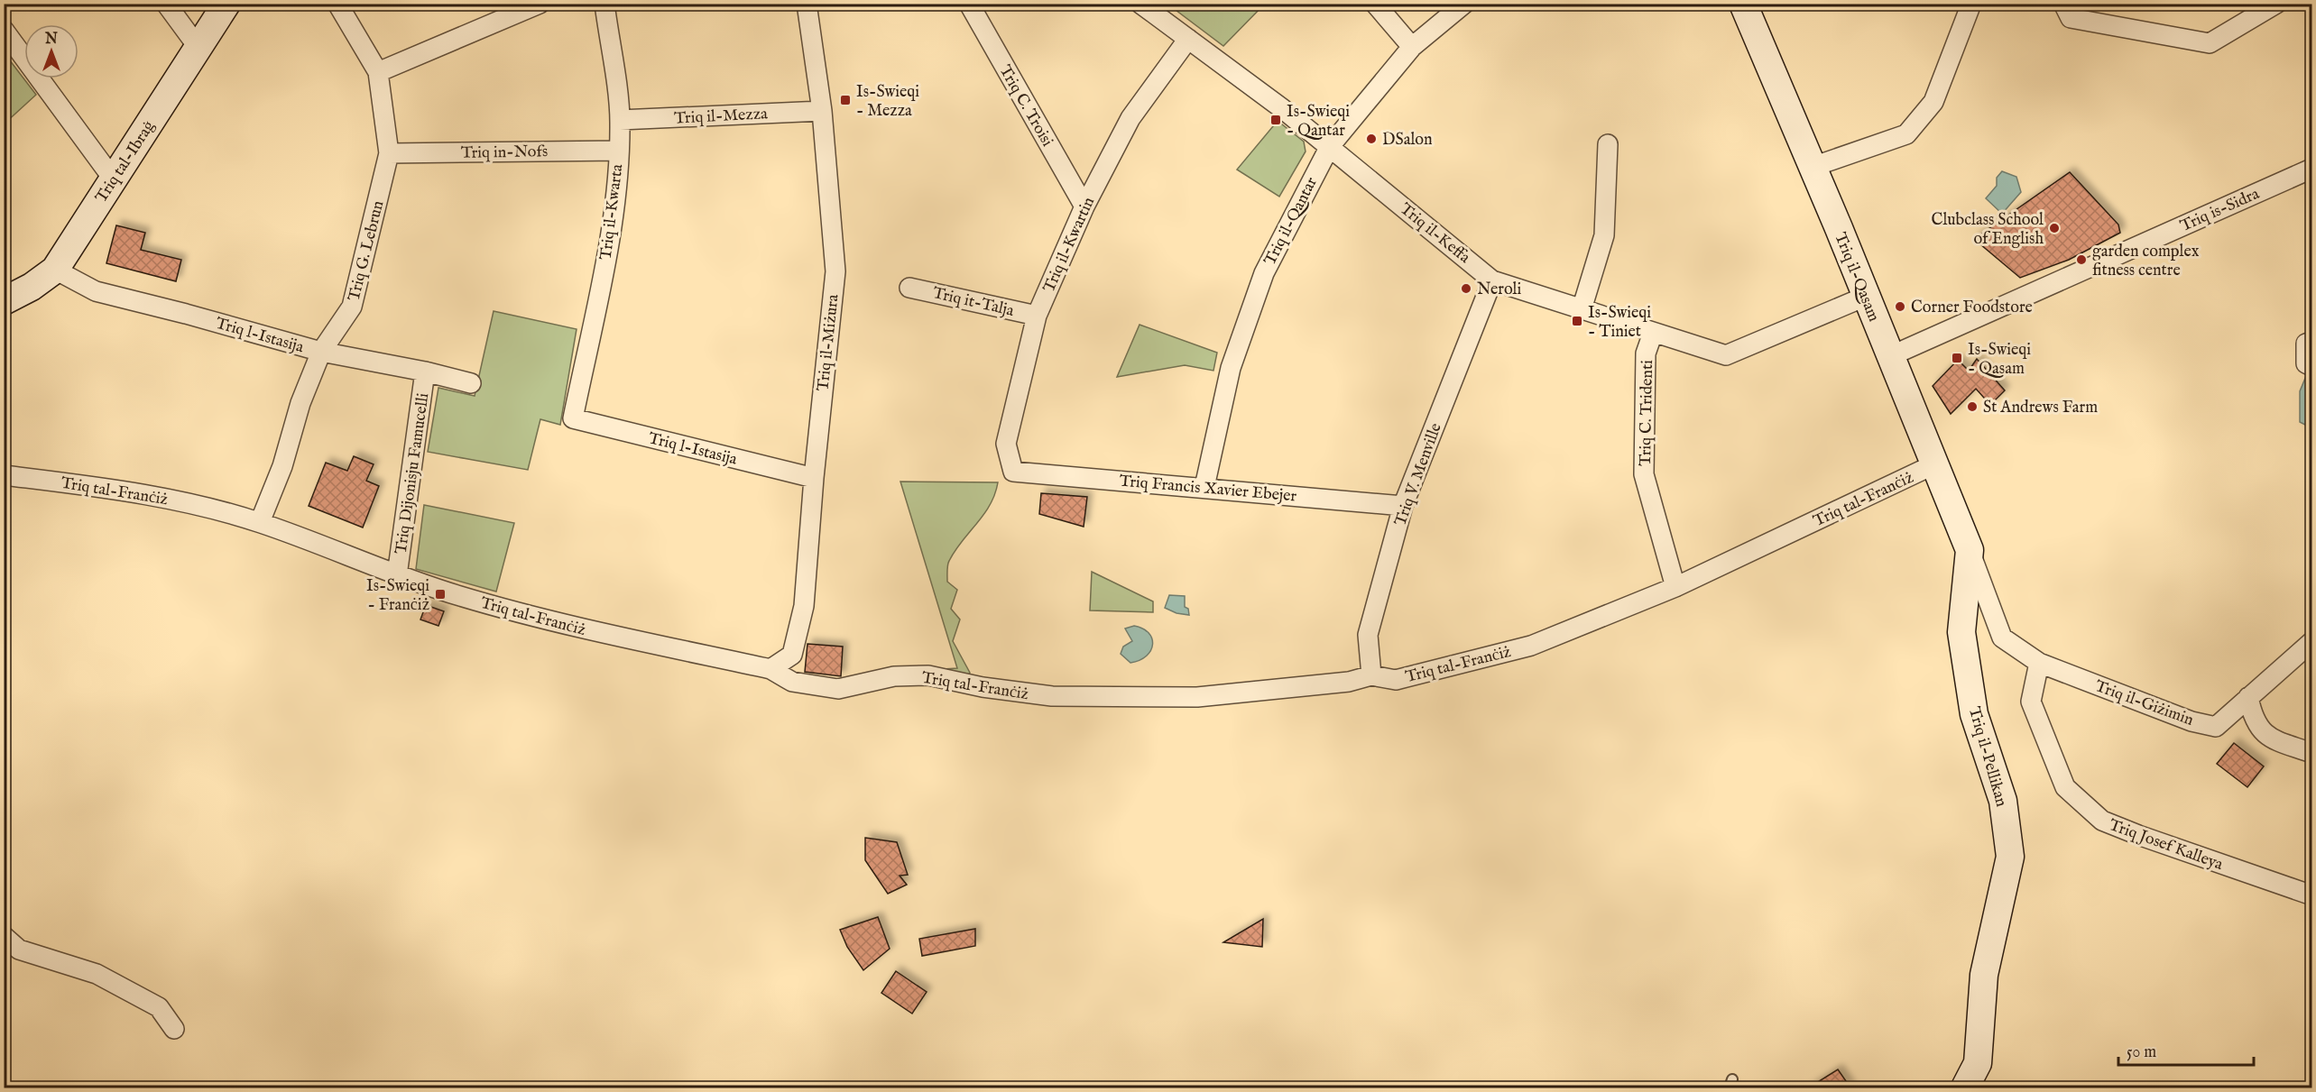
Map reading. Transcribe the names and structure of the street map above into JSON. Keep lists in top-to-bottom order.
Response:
{
  "streets": {
    "street": [
      "Triq C. Troisi",
      "Triq il-Mezza",
      "Triq in-Nofs",
      "Triq tal-Ibraġ",
      "Triq is-Sidra",
      "Triq il-Kwarta",
      "Triq il-Qantar",
      "Triq il-Keffa",
      "Triq il-Kwartin",
      "Triq G. Lebrun",
      "Triq il-Qasam",
      "Triq it-Talja",
      "Triq l-Istasija",
      "Triq il-Miżura",
      "Triq C. Tridenti",
      "Triq Dijonisju Famucelli",
      "Triq V. Menville",
      "Triq Francis Xavier Ebejer",
      "Triq tal-Franċiż",
      "Triq il-Giżimin",
      "Triq il-Pellikan",
      "Triq Josef Kalleya"
    ]
  },
  "crossings": [
    ["Triq C. Troisi", "Triq il-Kwartin"],
    ["Triq il-Mezza", "Triq il-Kwarta"],
    ["Triq il-Mezza", "Triq il-Miżura"],
    ["Triq in-Nofs", "Triq il-Kwarta"],
    ["Triq in-Nofs", "Triq G. Lebrun"],
    ["Triq tal-Ibraġ", "Triq l-Istasija"],
    ["Triq is-Sidra", "Triq il-Qasam"],
    ["Triq il-Kwarta", "Triq l-Istasija"],
    ["Triq il-Qantar", "Triq il-Keffa"],
    ["Triq il-Qantar", "Triq Francis Xavier Ebejer"],
    ["Triq il-Keffa", "Triq il-Kwartin"],
    ["Triq il-Keffa", "Triq il-Qasam"],
    ["Triq il-Keffa", "Triq C. Tridenti"],
    ["Triq il-Keffa", "Triq V. Menville"],
    ["Triq il-Kwartin", "Triq it-Talja"],
    ["Triq il-Kwartin", "Triq Francis Xavier Ebejer"],
    ["Triq G. Lebrun", "Triq l-Istasija"],
    ["Triq G. Lebrun", "Triq tal-Franċiż"],
    ["Triq il-Qasam", "Triq tal-Franċiż"],
    ["Triq il-Qasam", "Triq il-Pellikan"],
    ["Triq l-Istasija", "Triq il-Miżura"],
    ["Triq l-Istasija", "Triq Dijonisju Famucelli"],
    ["Triq il-Miżura", "Triq tal-Franċiż"],
    ["Triq C. Tridenti", "Triq tal-Franċiż"],
    ["Triq Dijonisju Famucelli", "Triq tal-Franċiż"],
    ["Triq V. Menville", "Triq Francis Xavier Ebejer"],
    ["Triq V. Menville", "Triq tal-Franċiż"],
    ["Triq il-Giżimin", "Triq Josef Kalleya"]
  ],
  "places": {
    "transit": [
      "Is-Swieqi - Mezza",
      "Is-Swieqi - Qantar",
      "Is-Swieqi - Tiniet",
      "Is-Swieqi - Qasam",
      "Is-Swieqi - Franċiż"
    ],
    "other": [
      "DSalon",
      "Clubclass School of English",
      "garden complex fitness centre",
      "Neroli",
      "Corner Foodstore",
      "St Andrews Farm"
    ]
  },
  "scale_bar": "50 m",
  "north": "top"
}
